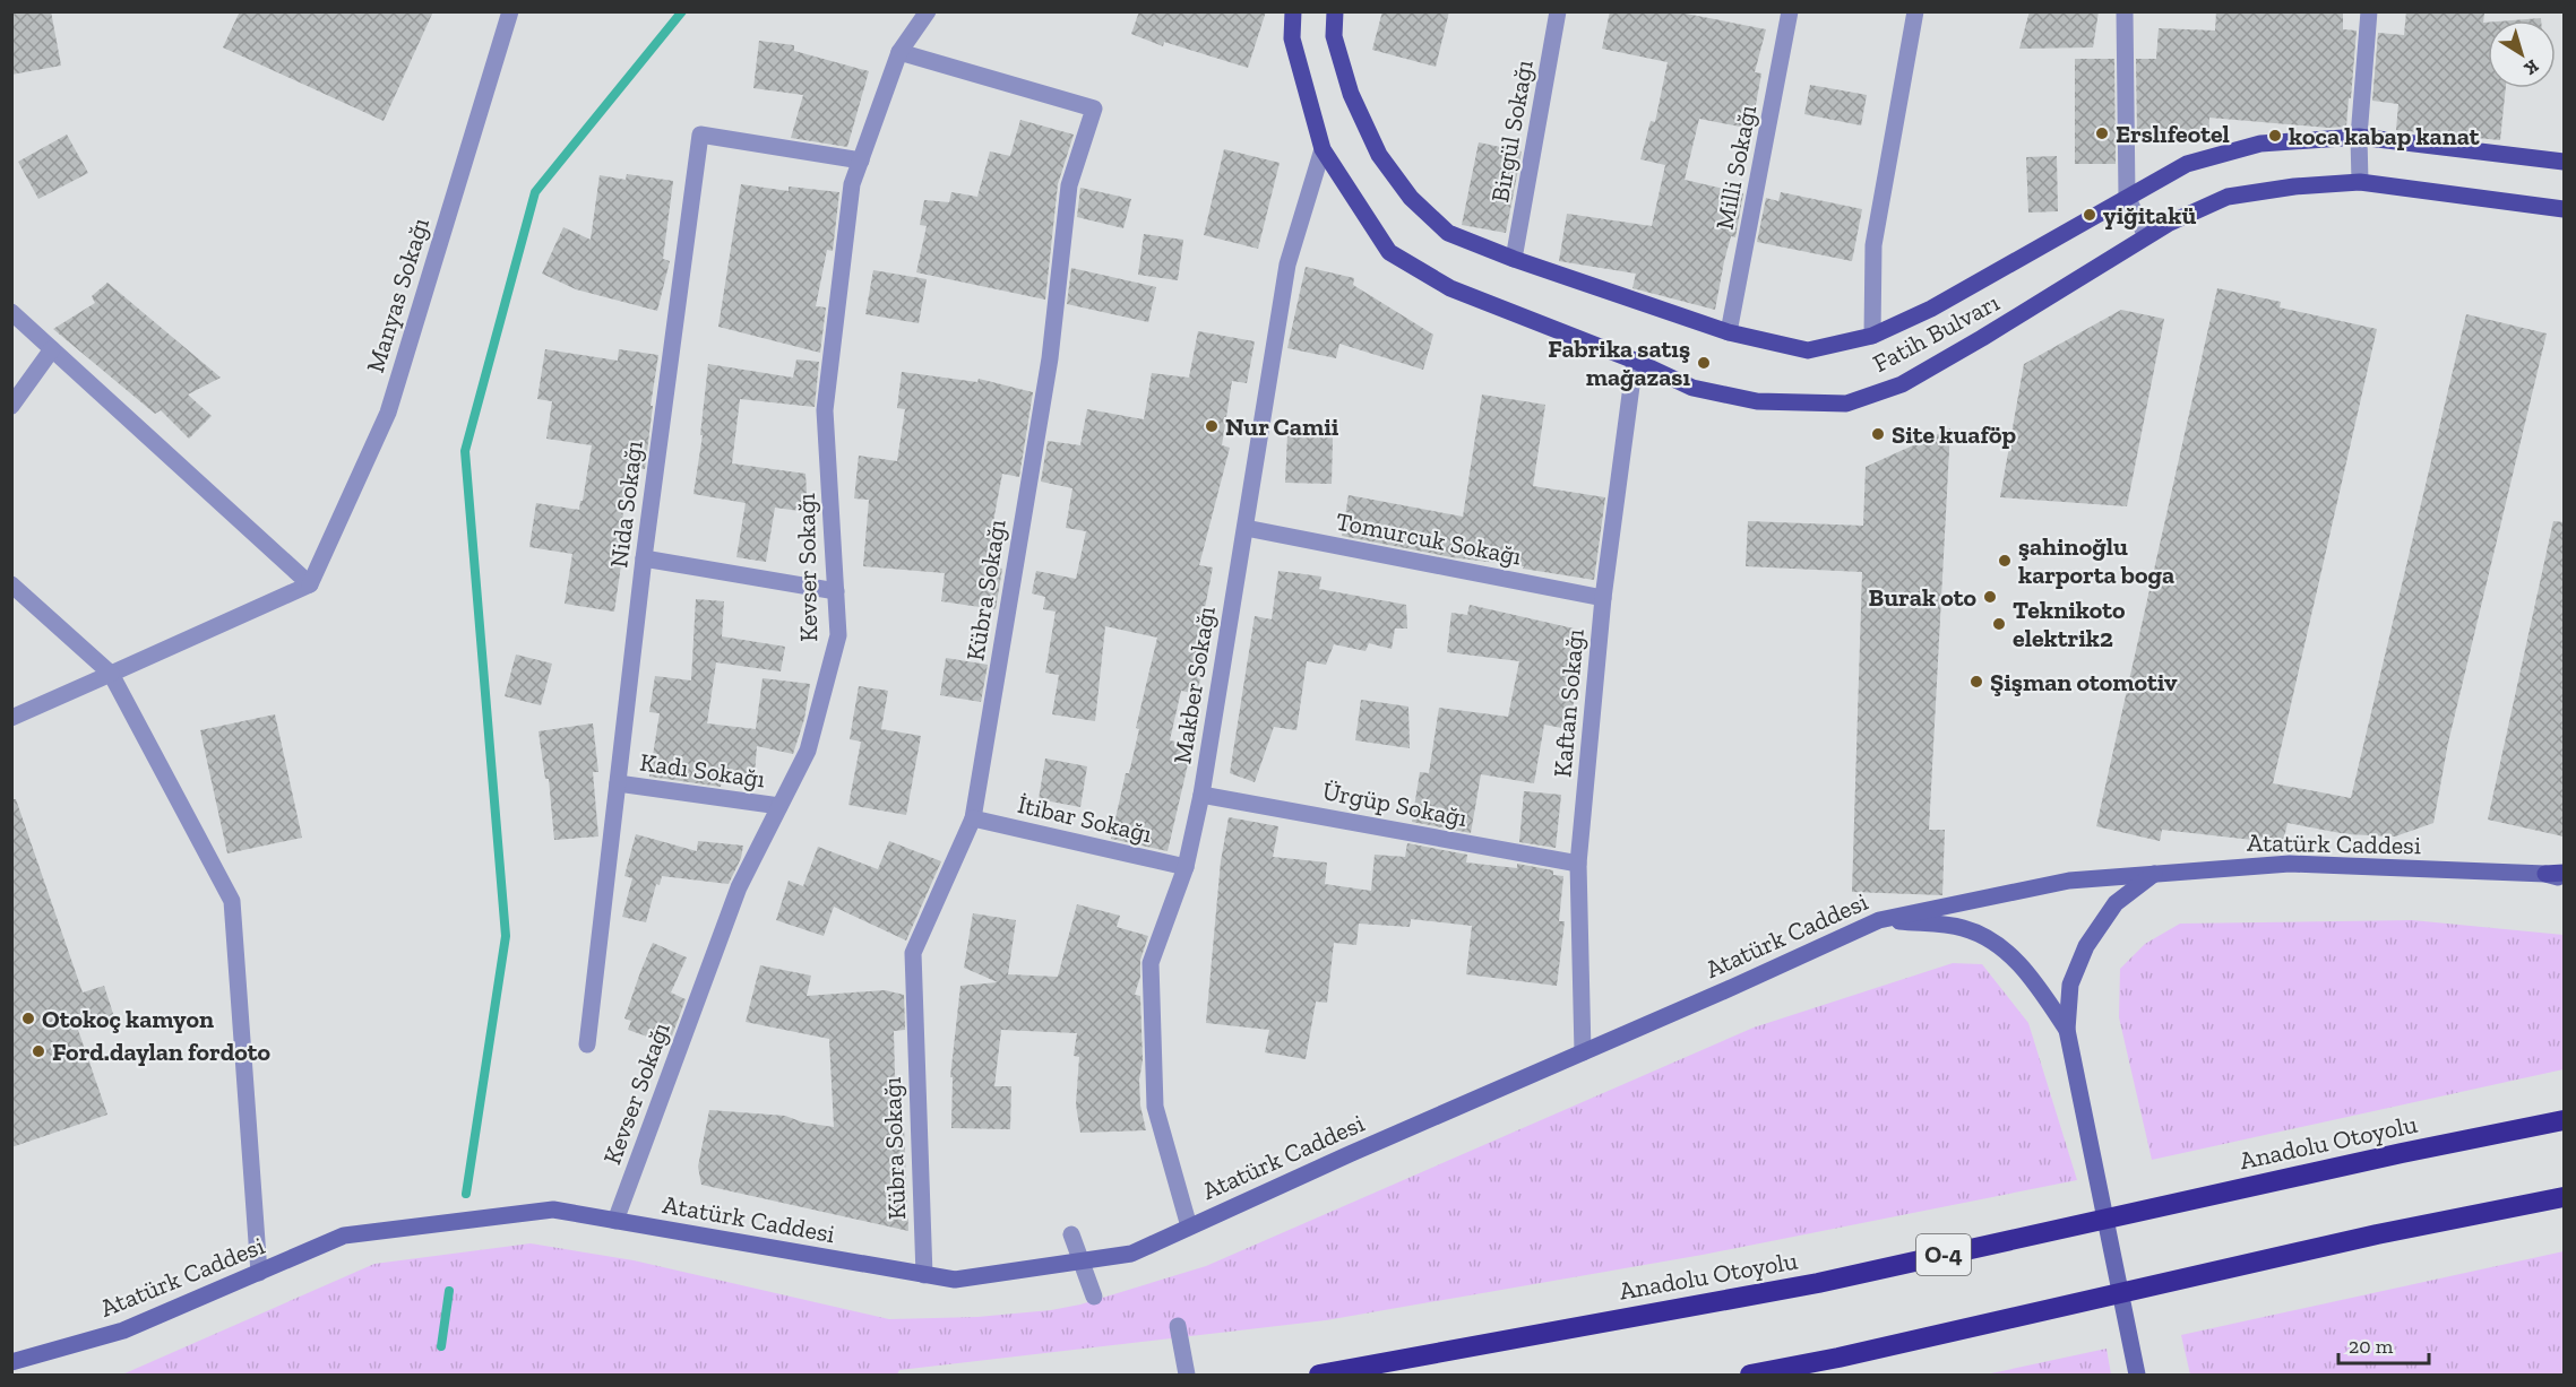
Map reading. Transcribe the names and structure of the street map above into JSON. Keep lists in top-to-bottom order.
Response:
{
  "streets": {
    "highway": ["Anadolu Otoyolu", "O-4"],
    "main road": ["Fatih Bulvarı"],
    "street": [
      "Birgül Sokağı",
      "Milli Sokağı",
      "Manyas Sokağı",
      "Nida Sokağı",
      "Tomurcuk Sokağı",
      "Kevser Sokağı",
      "Kübra Sokağı",
      "Makber Sokağı",
      "Kaftan Sokağı",
      "Kadı Sokağı",
      "Ürgüp Sokağı",
      "İtibar Sokağı",
      "Atatürk Caddesi"
    ]
  },
  "crossings": [
    ["Birgül Sokağı", "Fatih Bulvarı"],
    ["Milli Sokağı", "Fatih Bulvarı"],
    ["Fatih Bulvarı", "Makber Sokağı"],
    ["Fatih Bulvarı", "Kaftan Sokağı"],
    ["Nida Sokağı", "Kevser Sokağı"],
    ["Nida Sokağı", "Kadı Sokağı"],
    ["Tomurcuk Sokağı", "Makber Sokağı"],
    ["Tomurcuk Sokağı", "Kaftan Sokağı"],
    ["Kevser Sokağı", "Kübra Sokağı"],
    ["Kevser Sokağı", "Kadı Sokağı"],
    ["Kevser Sokağı", "Atatürk Caddesi"],
    ["Kübra Sokağı", "İtibar Sokağı"],
    ["Kübra Sokağı", "Atatürk Caddesi"],
    ["Makber Sokağı", "Ürgüp Sokağı"],
    ["Makber Sokağı", "İtibar Sokağı"],
    ["Makber Sokağı", "Atatürk Caddesi"],
    ["Kaftan Sokağı", "Ürgüp Sokağı"],
    ["Kaftan Sokağı", "Atatürk Caddesi"]
  ],
  "places": [
    "Erslıfeotel",
    "koca kabap kanat",
    "yiğitakü",
    "Fabrika satış mağazası",
    "Nur Camii",
    "Site kuaföp",
    "şahinoğlu karporta boga",
    "Burak oto",
    "Teknikoto elektrik2",
    "Şişman otomotiv",
    "Otokoç kamyon",
    "Ford.daylan fordoto"
  ],
  "scale_bar": "20 m",
  "north": "bottom right"
}
